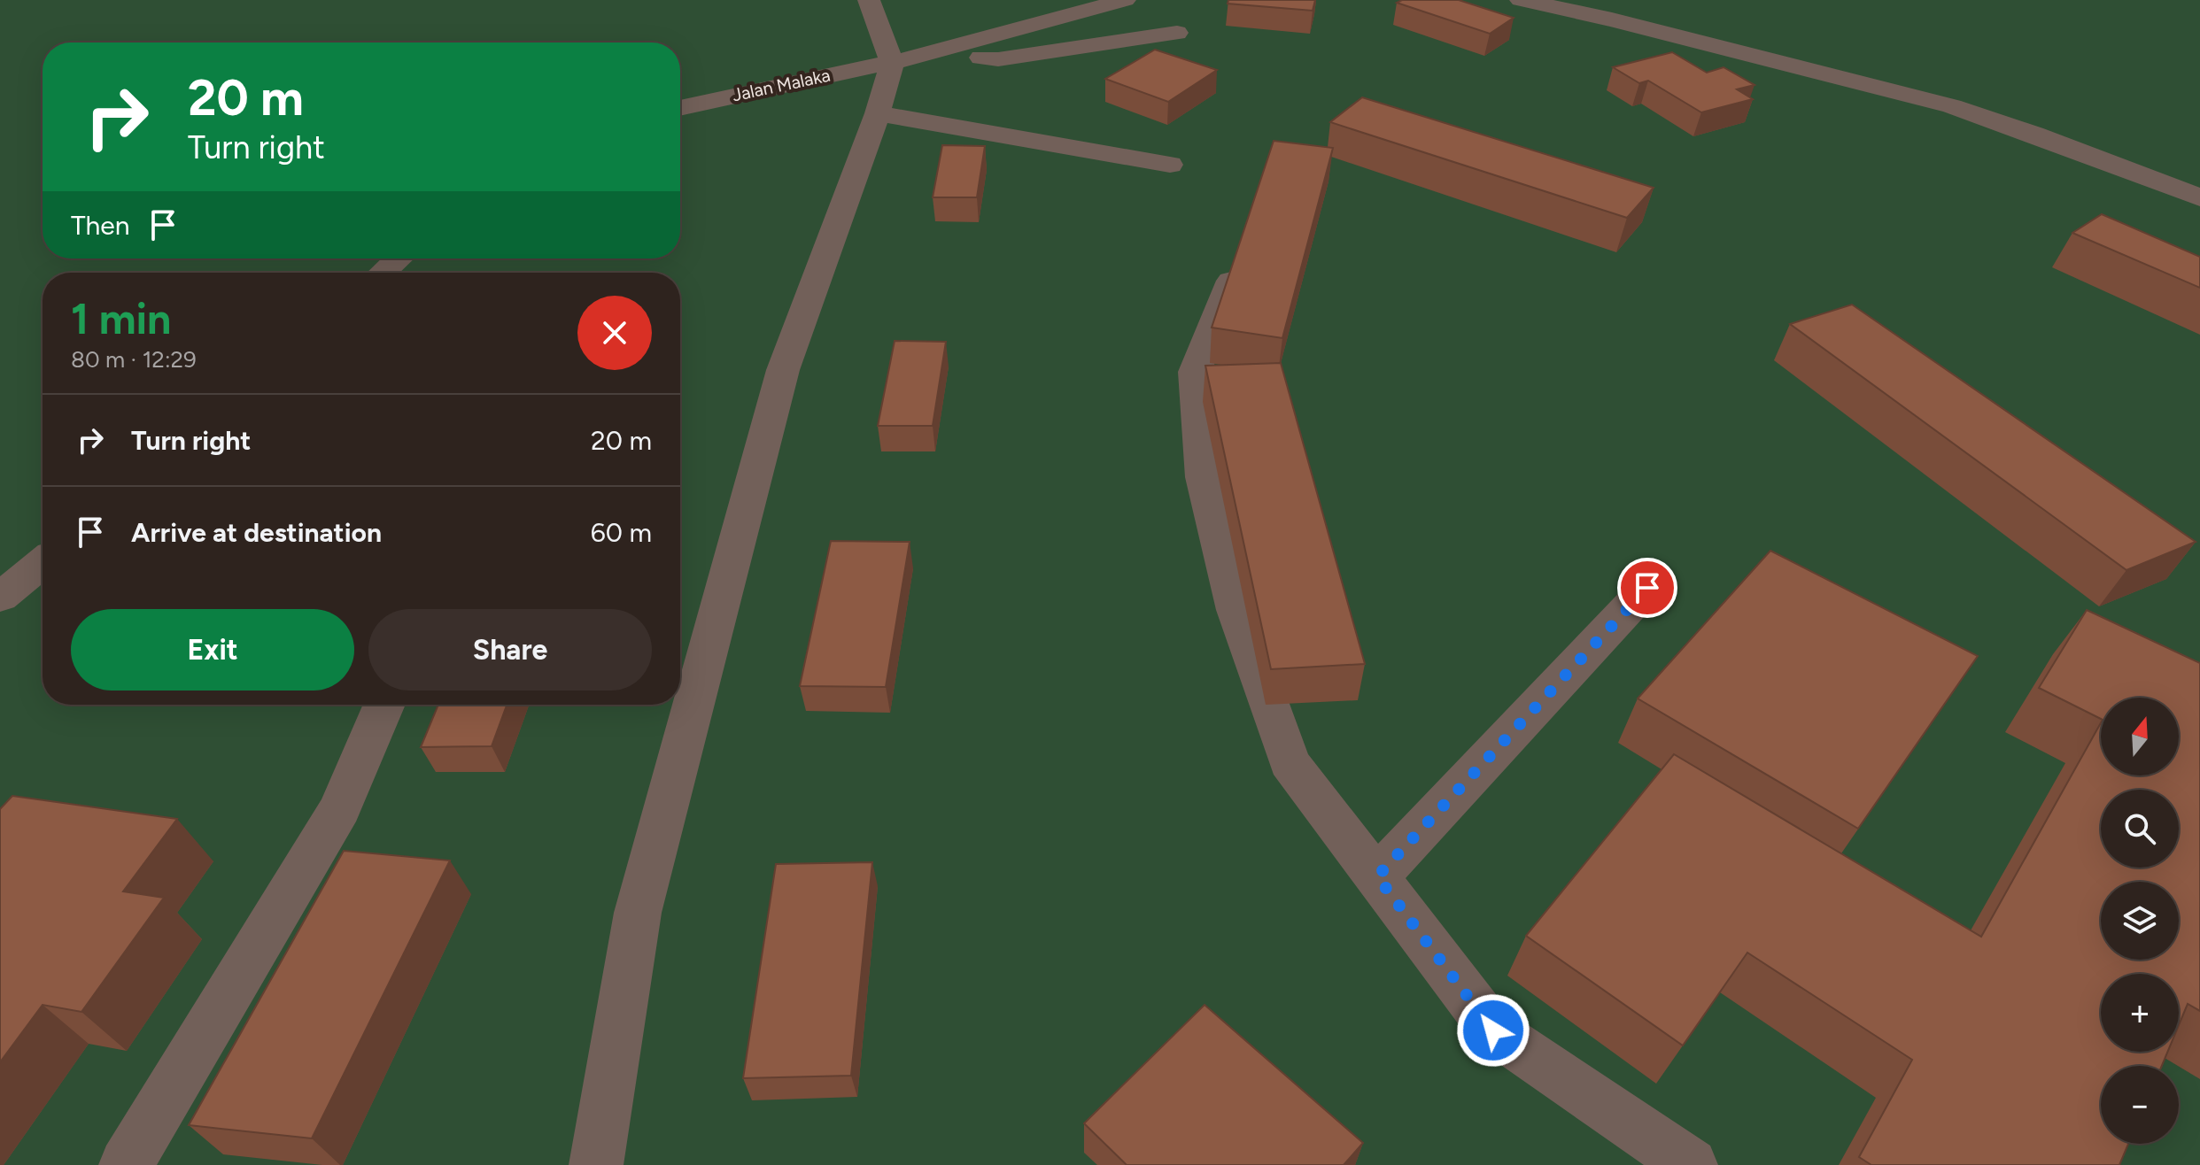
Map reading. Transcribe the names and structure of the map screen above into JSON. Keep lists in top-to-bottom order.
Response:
{
  "streets": {
    "street": ["Jalan Malaka"]
  },
  "north": "top",
  "page": {
    "turn": ["20 m", "Turn right"],
    "then": "Then",
    "heading": ["1 min", "80 m · 12:29"],
    "list": [
      {
        "name": "Turn right",
        "value": "20 m"
      },
      {
        "name": "Arrive at destination",
        "value": "60 m"
      }
    ],
    "buttons": ["Exit", "Share"],
    "map_buttons": ["+", "−"]
  }
}
